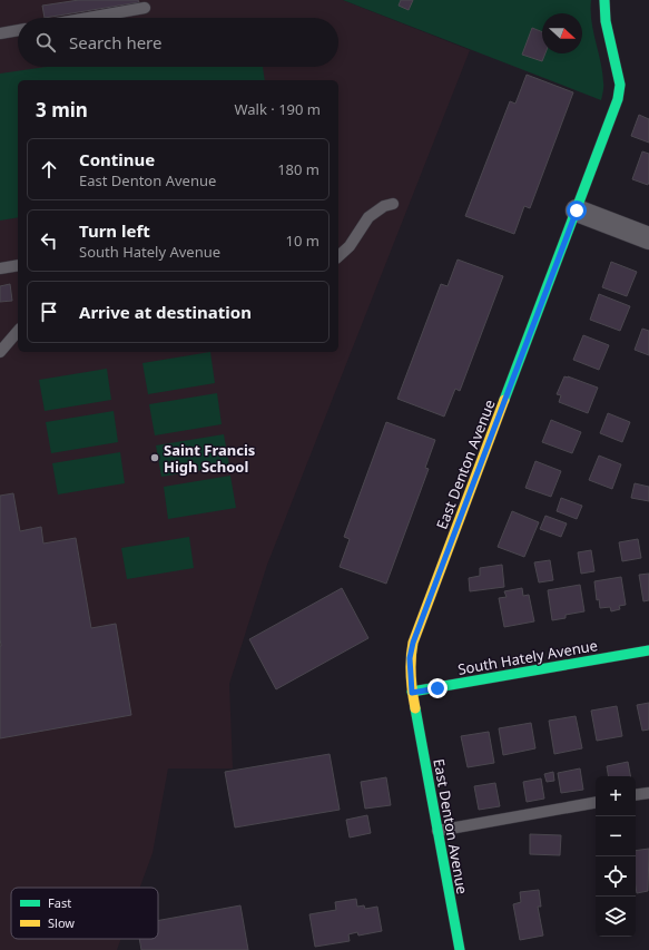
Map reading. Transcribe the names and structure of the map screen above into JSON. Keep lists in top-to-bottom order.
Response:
{
  "streets": {
    "street": ["East Denton Avenue", "South Hately Avenue"]
  },
  "crossings": [
    ["East Denton Avenue", "South Hately Avenue"]
  ],
  "places": ["Saint Francis High School"],
  "legend": ["Fast", "Slow"],
  "north": "right",
  "page": {
    "search": "Search here",
    "heading": ["3 min", "Walk · 190 m"],
    "list": [
      ["Continue", "East Denton Avenue", "180 m"],
      ["Turn left", "South Hately Avenue", "10 m"],
      "Arrive at destination"
    ],
    "map_buttons": ["+", "−"]
  }
}
